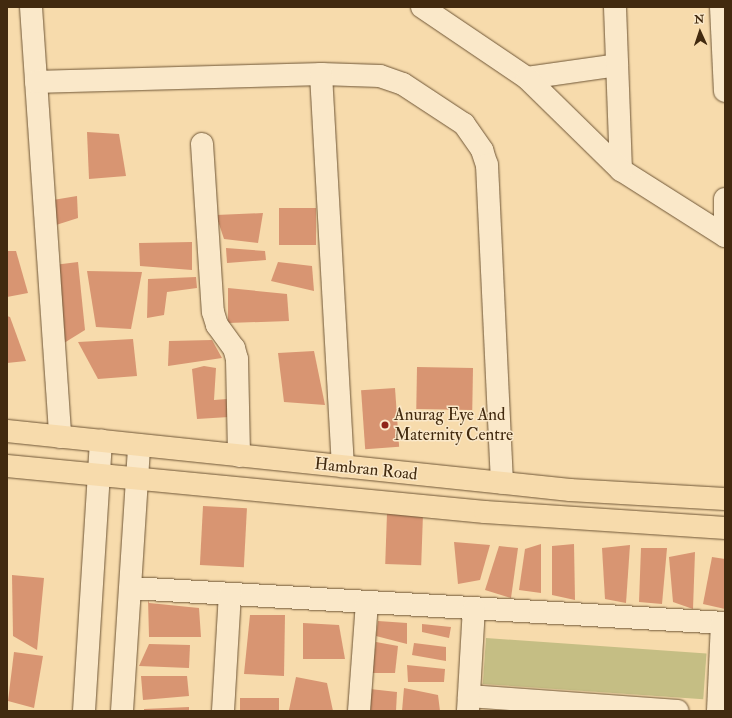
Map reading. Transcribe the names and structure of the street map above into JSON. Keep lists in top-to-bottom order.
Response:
{
  "streets": {
    "main road": ["Hambran Road"]
  },
  "places": ["Anurag Eye And Maternity Centre"],
  "north": "top"
}
